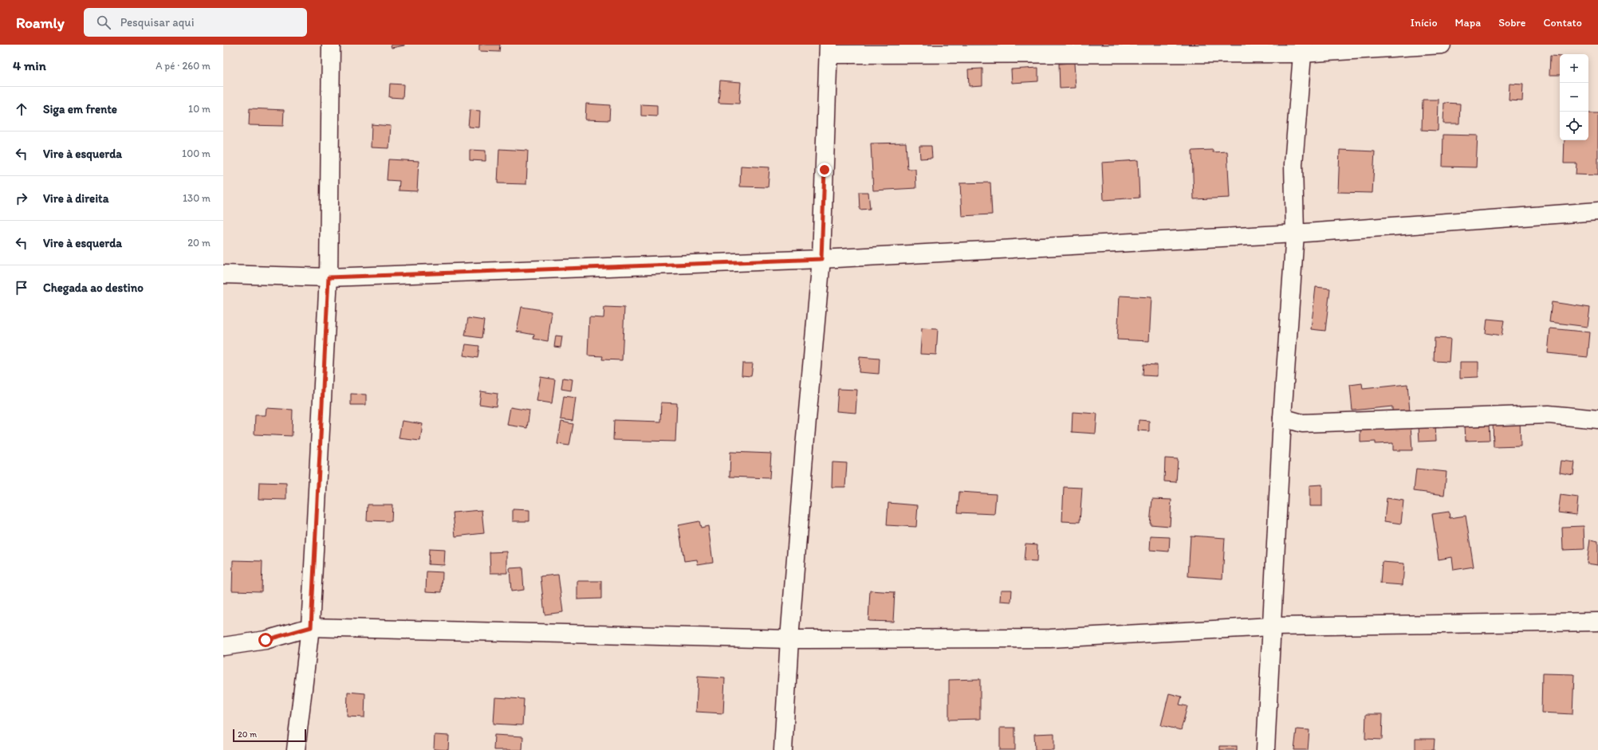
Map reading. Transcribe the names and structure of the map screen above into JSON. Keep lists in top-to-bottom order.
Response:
{
  "scale_bar": "20 m",
  "page": {
    "header": "Roamly",
    "search": "Pesquisar aqui",
    "nav": [
      "Início",
      "Mapa",
      "Sobre",
      "Contato"
    ],
    "heading": ["4 min", "A pé · 260 m"],
    "map_buttons": ["+", "−"],
    "list": [
      ["Siga em frente", "10 m"],
      ["Vire à esquerda", "100 m"],
      ["Vire à direita", "130 m"],
      ["Vire à esquerda", "20 m"],
      "Chegada ao destino"
    ],
    "scale": "20 m"
  }
}
